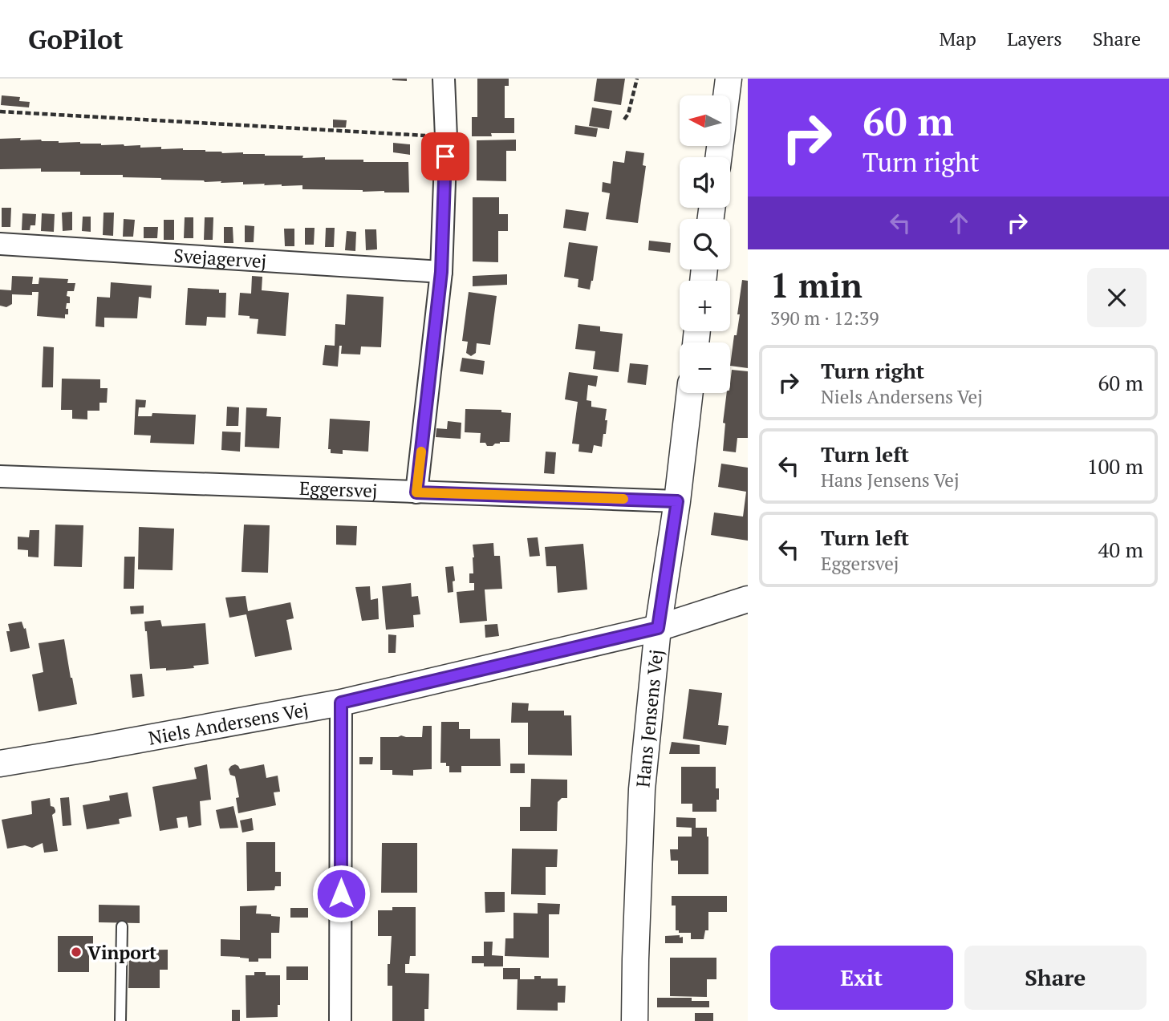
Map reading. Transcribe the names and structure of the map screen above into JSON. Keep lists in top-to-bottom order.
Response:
{
  "streets": {
    "street": [
      "Svejagervej",
      "Eggersvej",
      "Hans Jensens Vej",
      "Niels Andersens Vej"
    ]
  },
  "crossings": [
    ["Eggersvej", "Hans Jensens Vej"],
    ["Hans Jensens Vej", "Niels Andersens Vej"]
  ],
  "places": ["Vinport"],
  "north": "left",
  "page": {
    "header": "GoPilot",
    "nav": ["Map", "Layers", "Share"],
    "turn": ["60 m", "Turn right"],
    "map_buttons": ["+", "−"],
    "heading": ["1 min", "390 m · 12:39"],
    "list": [
      {
        "name": "Turn right",
        "note": "Niels Andersens Vej",
        "value": "60 m"
      },
      {
        "name": "Turn left",
        "note": "Hans Jensens Vej",
        "value": "100 m"
      },
      {
        "name": "Turn left",
        "note": "Eggersvej",
        "value": "40 m"
      }
    ],
    "buttons": ["Exit", "Share"]
  }
}
